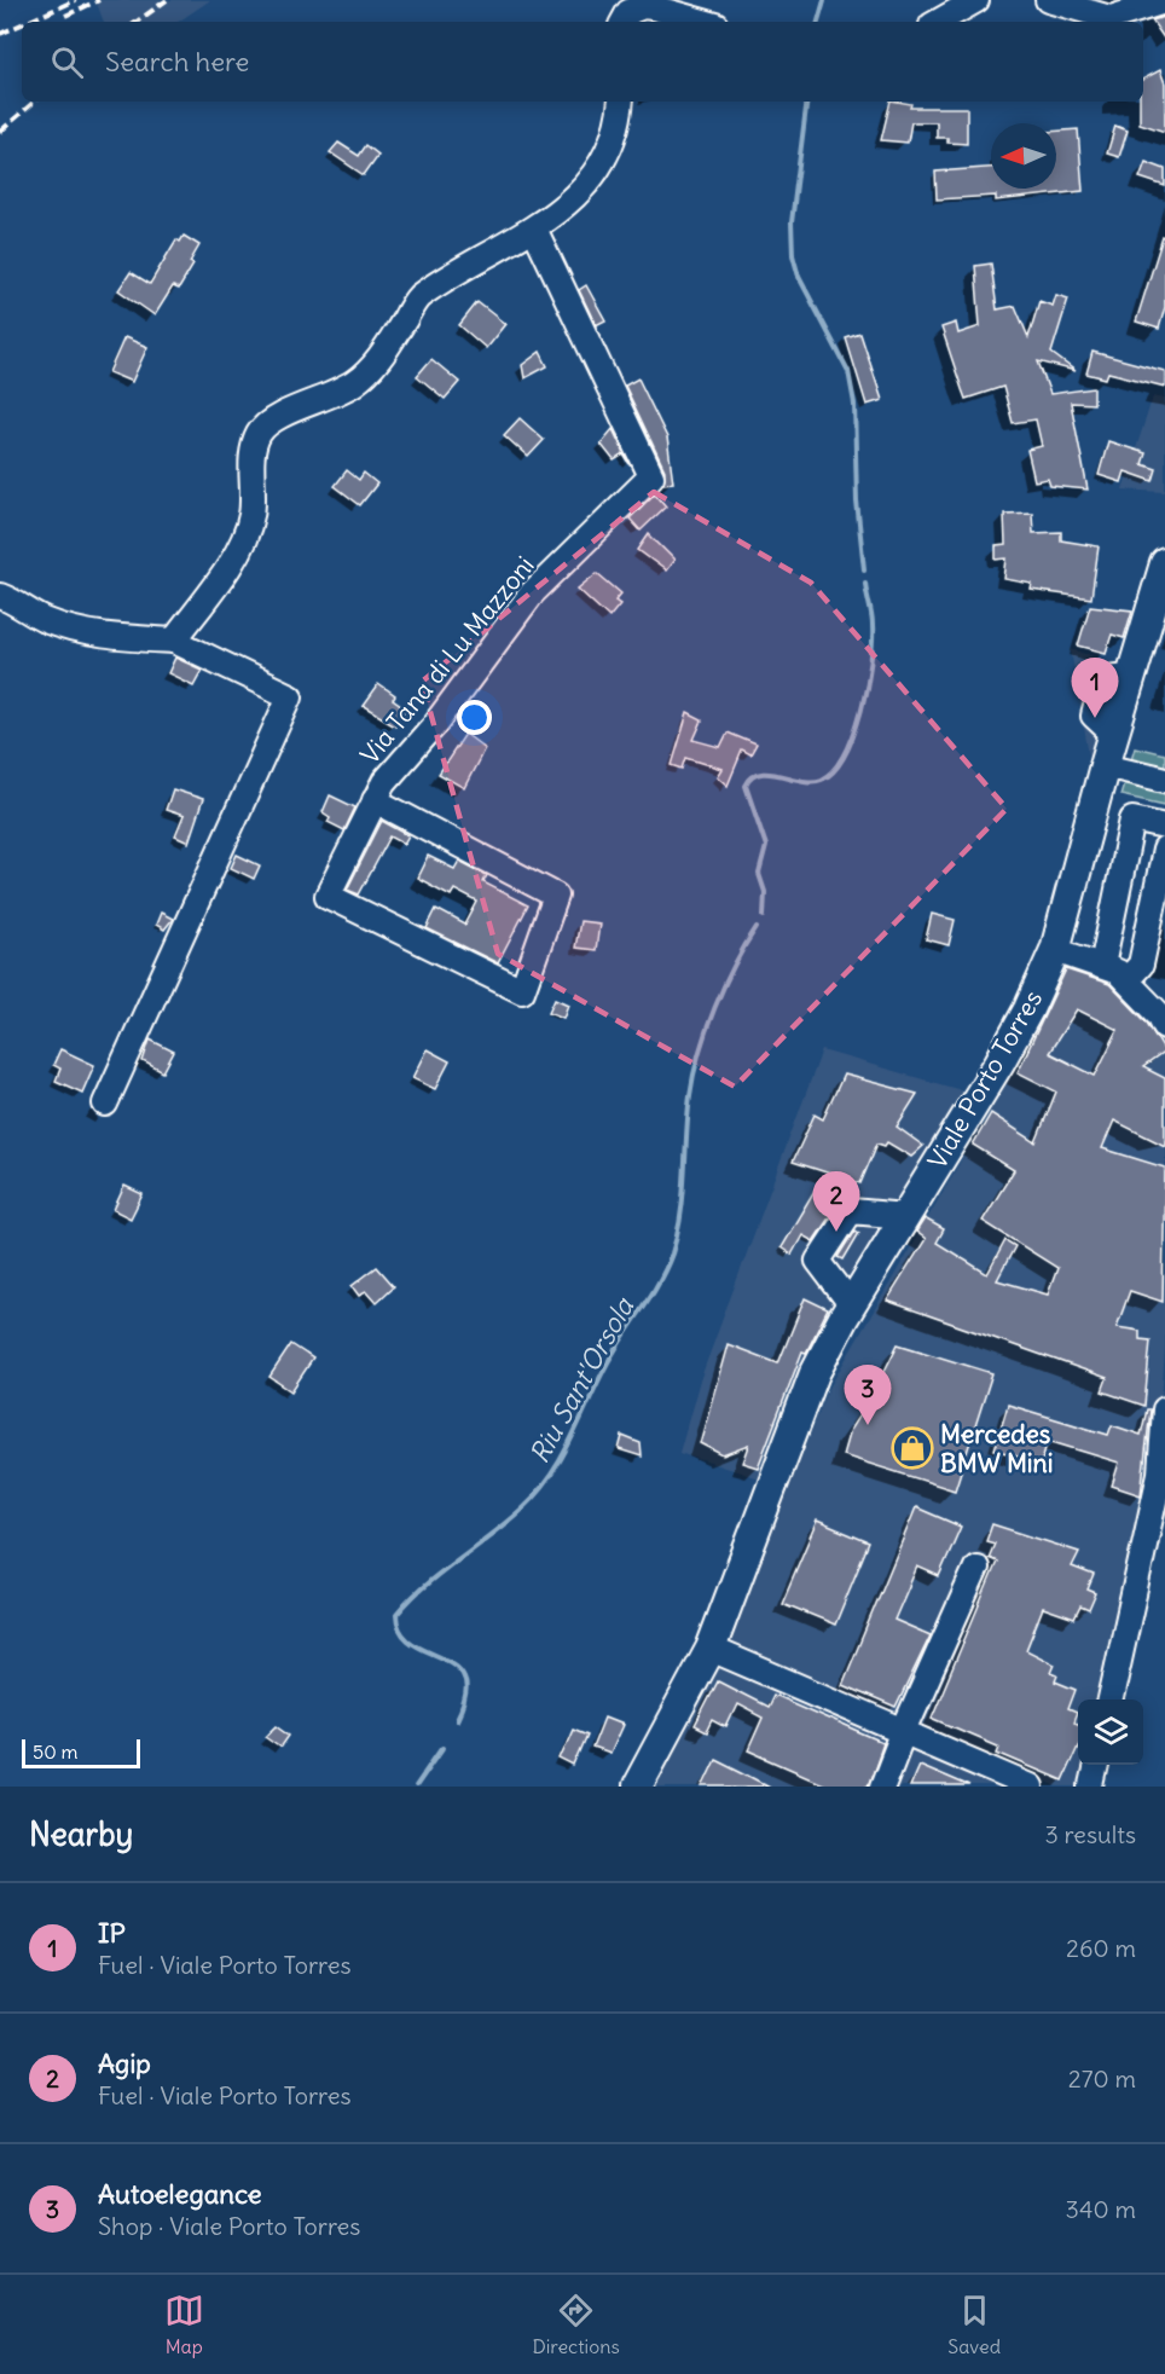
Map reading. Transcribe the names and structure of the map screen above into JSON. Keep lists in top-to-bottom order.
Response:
{
  "streets": {
    "main road": ["Viale Porto Torres"],
    "street": ["Via Tana di Lu Mazzoni"]
  },
  "water": ["Riu Sant'Orsola"],
  "places": {
    "shop": ["Mercedes BMW Mini"]
  },
  "scale_bar": "50 m",
  "north": "left",
  "page": {
    "search": "Search here",
    "pins": ["1", "2", "3"],
    "scale": "50 m",
    "heading": ["Nearby", "3 results"],
    "list": [
      {
        "mark": "1",
        "name": "IP",
        "note": "Fuel · Viale Porto Torres",
        "value": "260 m"
      },
      {
        "mark": "2",
        "name": "Agip",
        "note": "Fuel · Viale Porto Torres",
        "value": "270 m"
      },
      {
        "mark": "3",
        "name": "Autoelegance",
        "note": "Shop · Viale Porto Torres",
        "value": "340 m"
      }
    ],
    "nav": ["Map", "Directions", "Saved"]
  }
}
